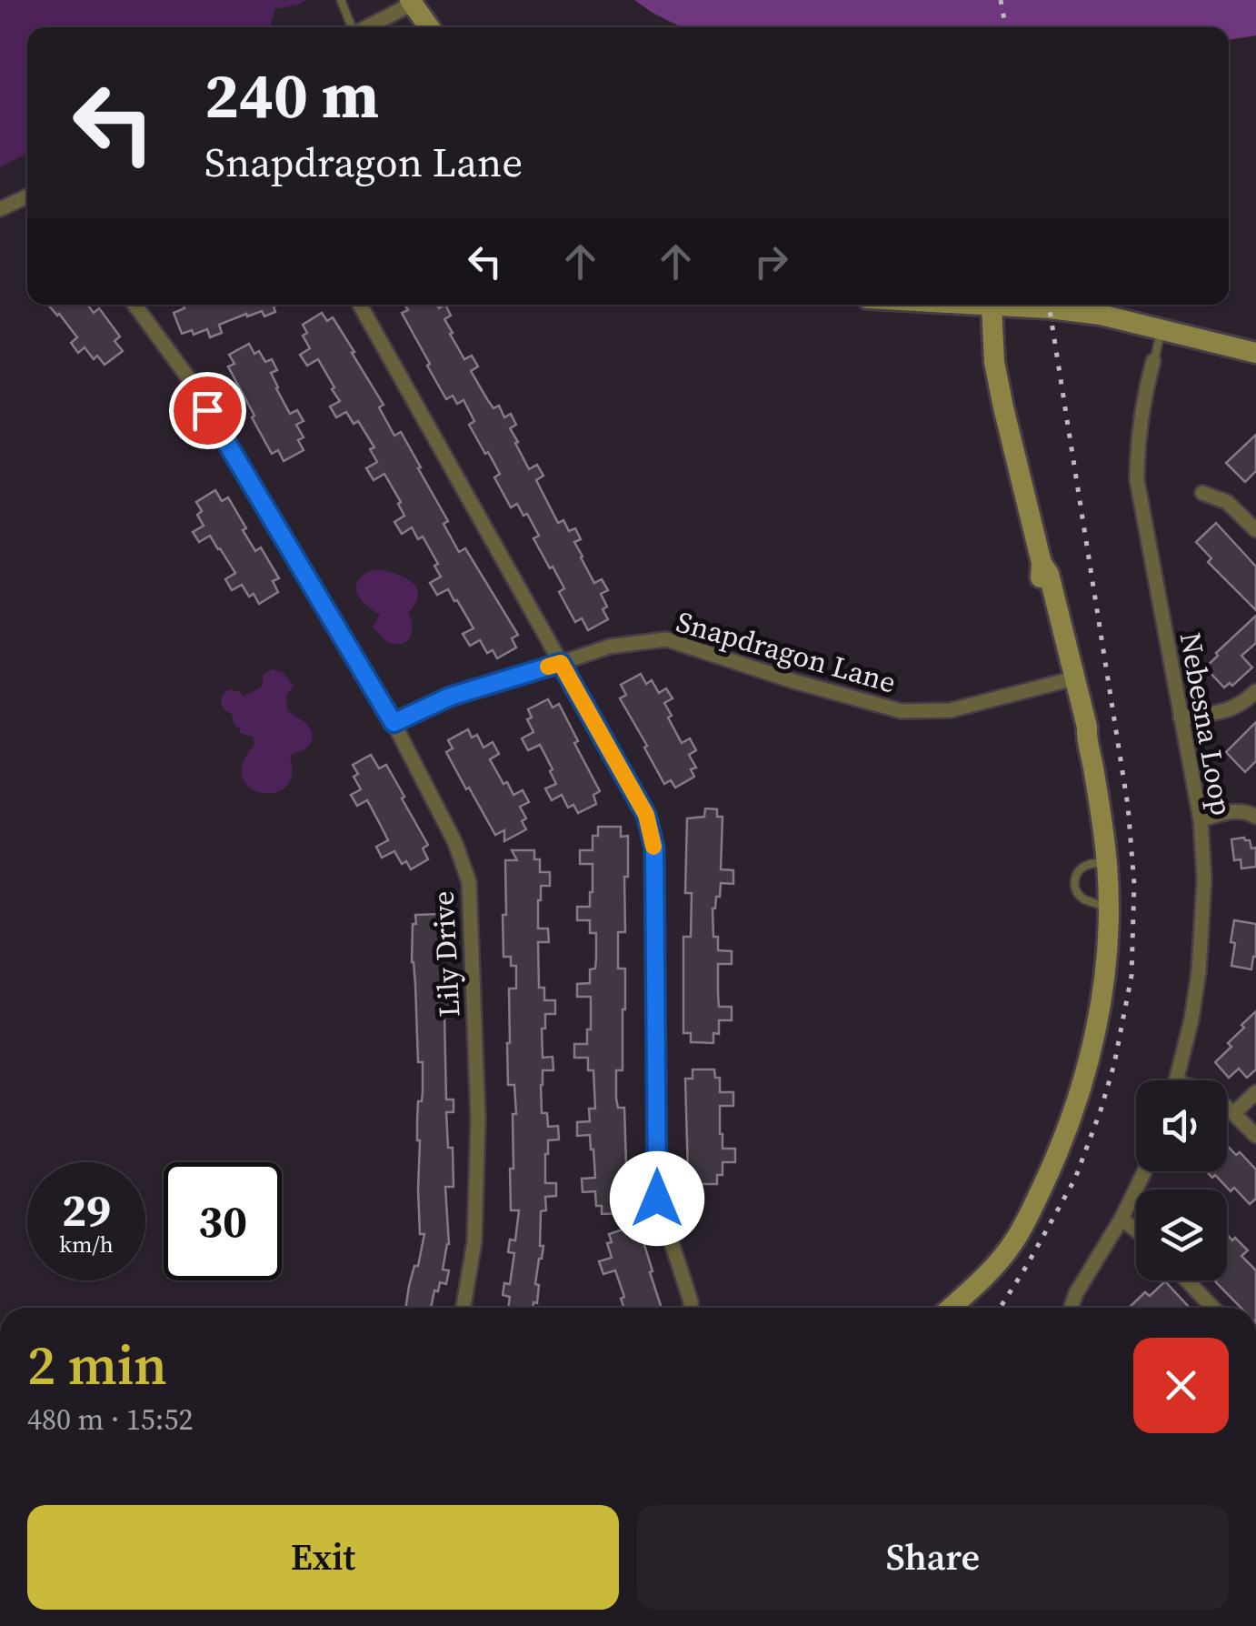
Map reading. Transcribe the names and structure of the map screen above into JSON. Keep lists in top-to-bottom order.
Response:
{
  "streets": {
    "street": ["Snapdragon Lane", "Nebesna Loop", "Lily Drive"]
  },
  "crossings": [
    ["Snapdragon Lane", "Lily Drive"]
  ],
  "page": {
    "turn": ["240 m", "Snapdragon Lane"],
    "speed": "29 km/h",
    "limit": "30",
    "heading": ["2 min", "480 m · 15:52"],
    "buttons": ["Exit", "Share"]
  }
}
